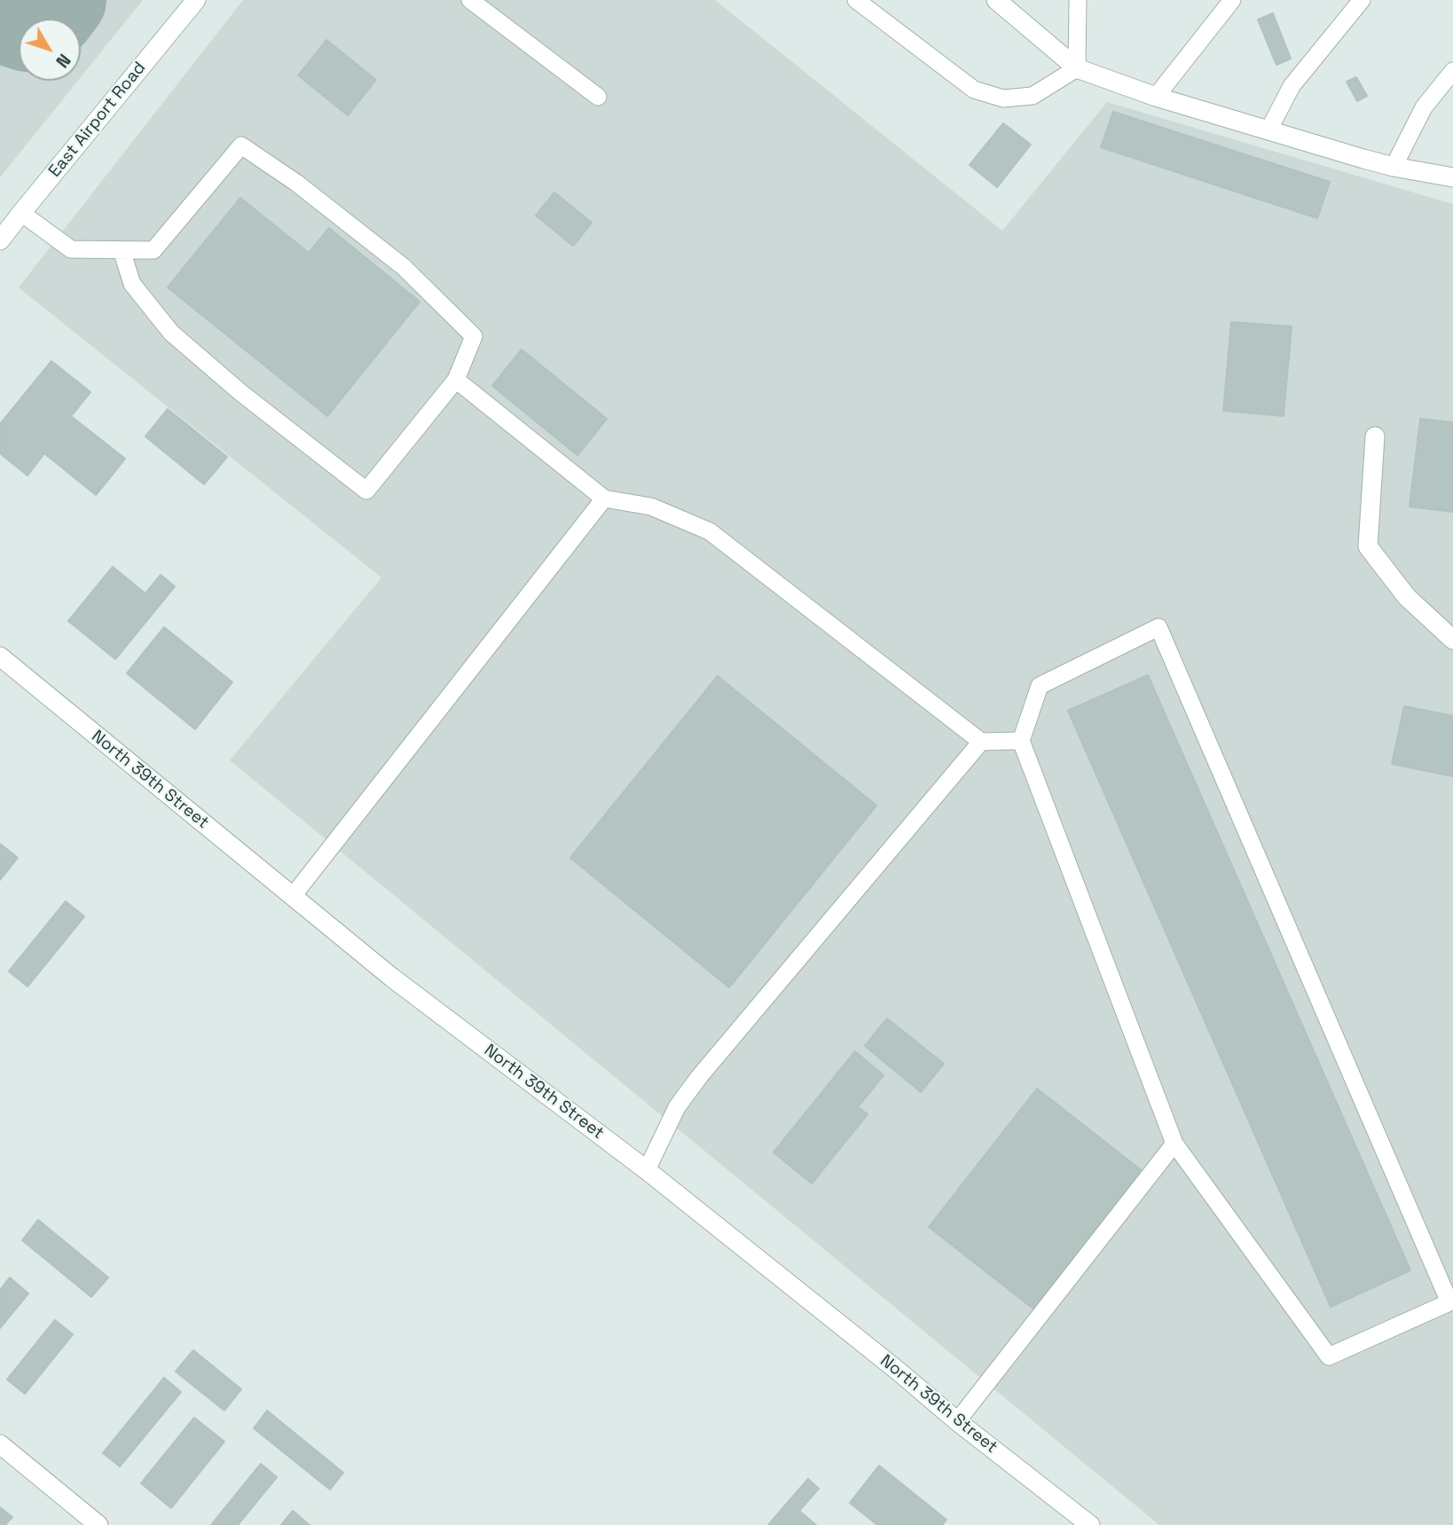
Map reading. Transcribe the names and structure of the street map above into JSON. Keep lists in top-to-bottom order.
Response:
{
  "streets": {
    "street": ["East Airport Road", "North 39th Street"]
  },
  "north": "bottom right"
}
